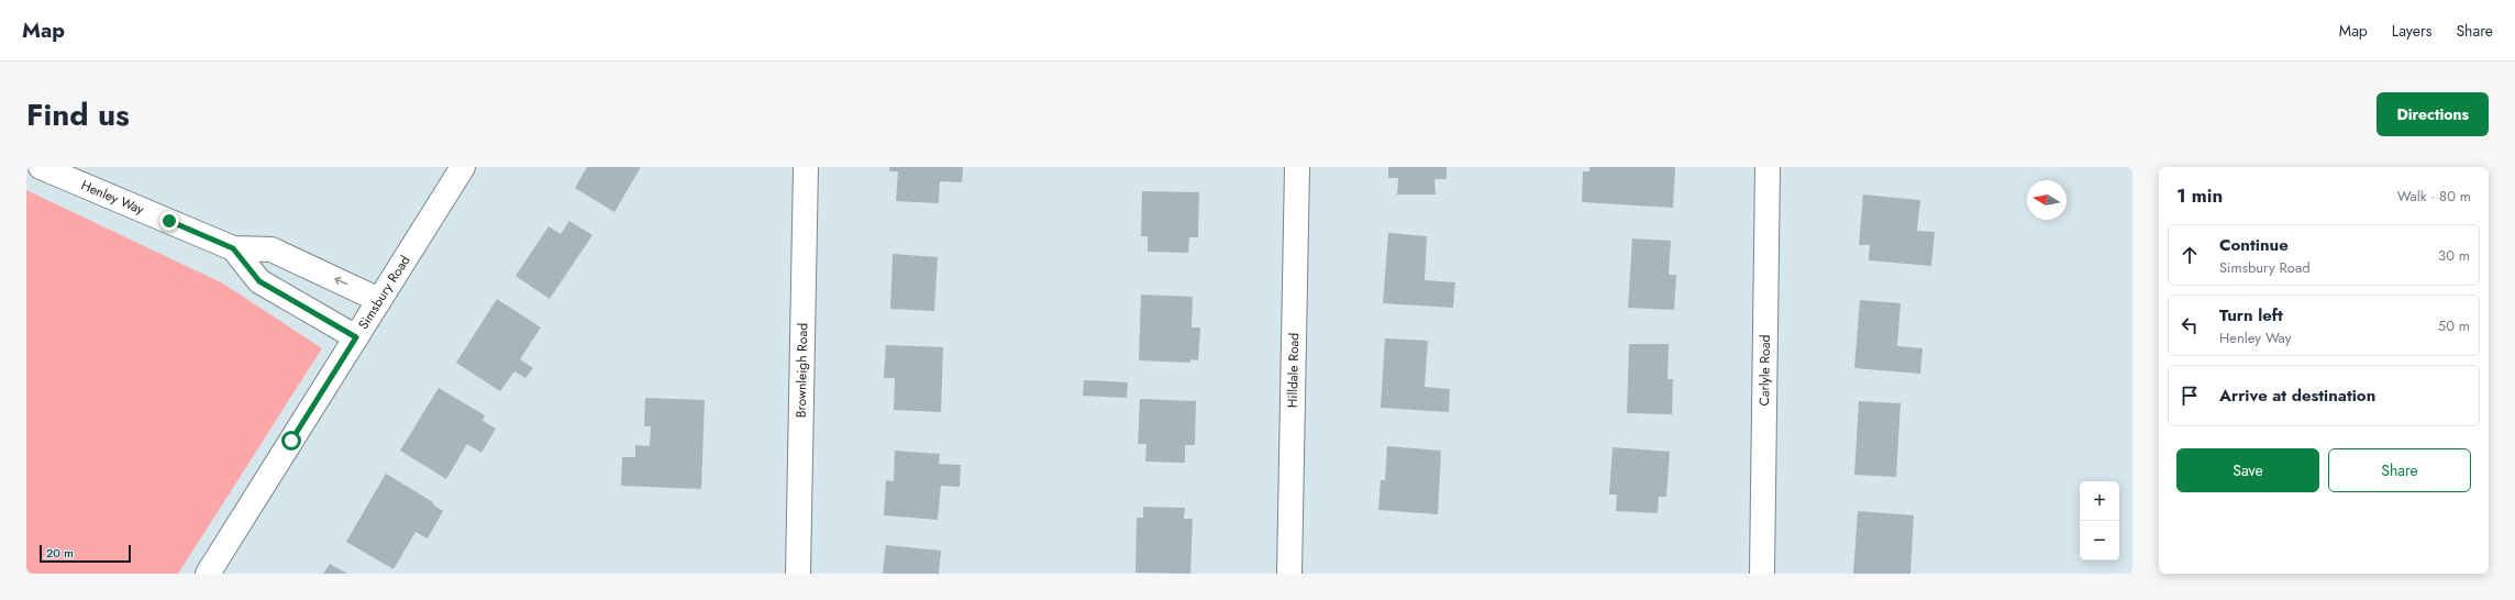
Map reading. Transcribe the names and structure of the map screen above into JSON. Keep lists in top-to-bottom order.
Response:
{
  "streets": {
    "street": [
      "Henley Way",
      "Simsbury Road",
      "Brownleigh Road",
      "Hilldale Road",
      "Carlyle Road"
    ]
  },
  "crossings": [
    ["Henley Way", "Simsbury Road"]
  ],
  "scale_bar": "20 m",
  "north": "left",
  "page": {
    "header": "Map",
    "nav": ["Map", "Layers", "Share"],
    "title": "Find us",
    "buttons": [
      "Directions",
      ["Save", "Share"]
    ],
    "heading": ["1 min", "Walk · 80 m"],
    "list": [
      ["Continue", "Simsbury Road", "30 m"],
      ["Turn left", "Henley Way", "50 m"],
      "Arrive at destination"
    ],
    "map_buttons": ["+", "−"],
    "scale": "20 m"
  }
}
